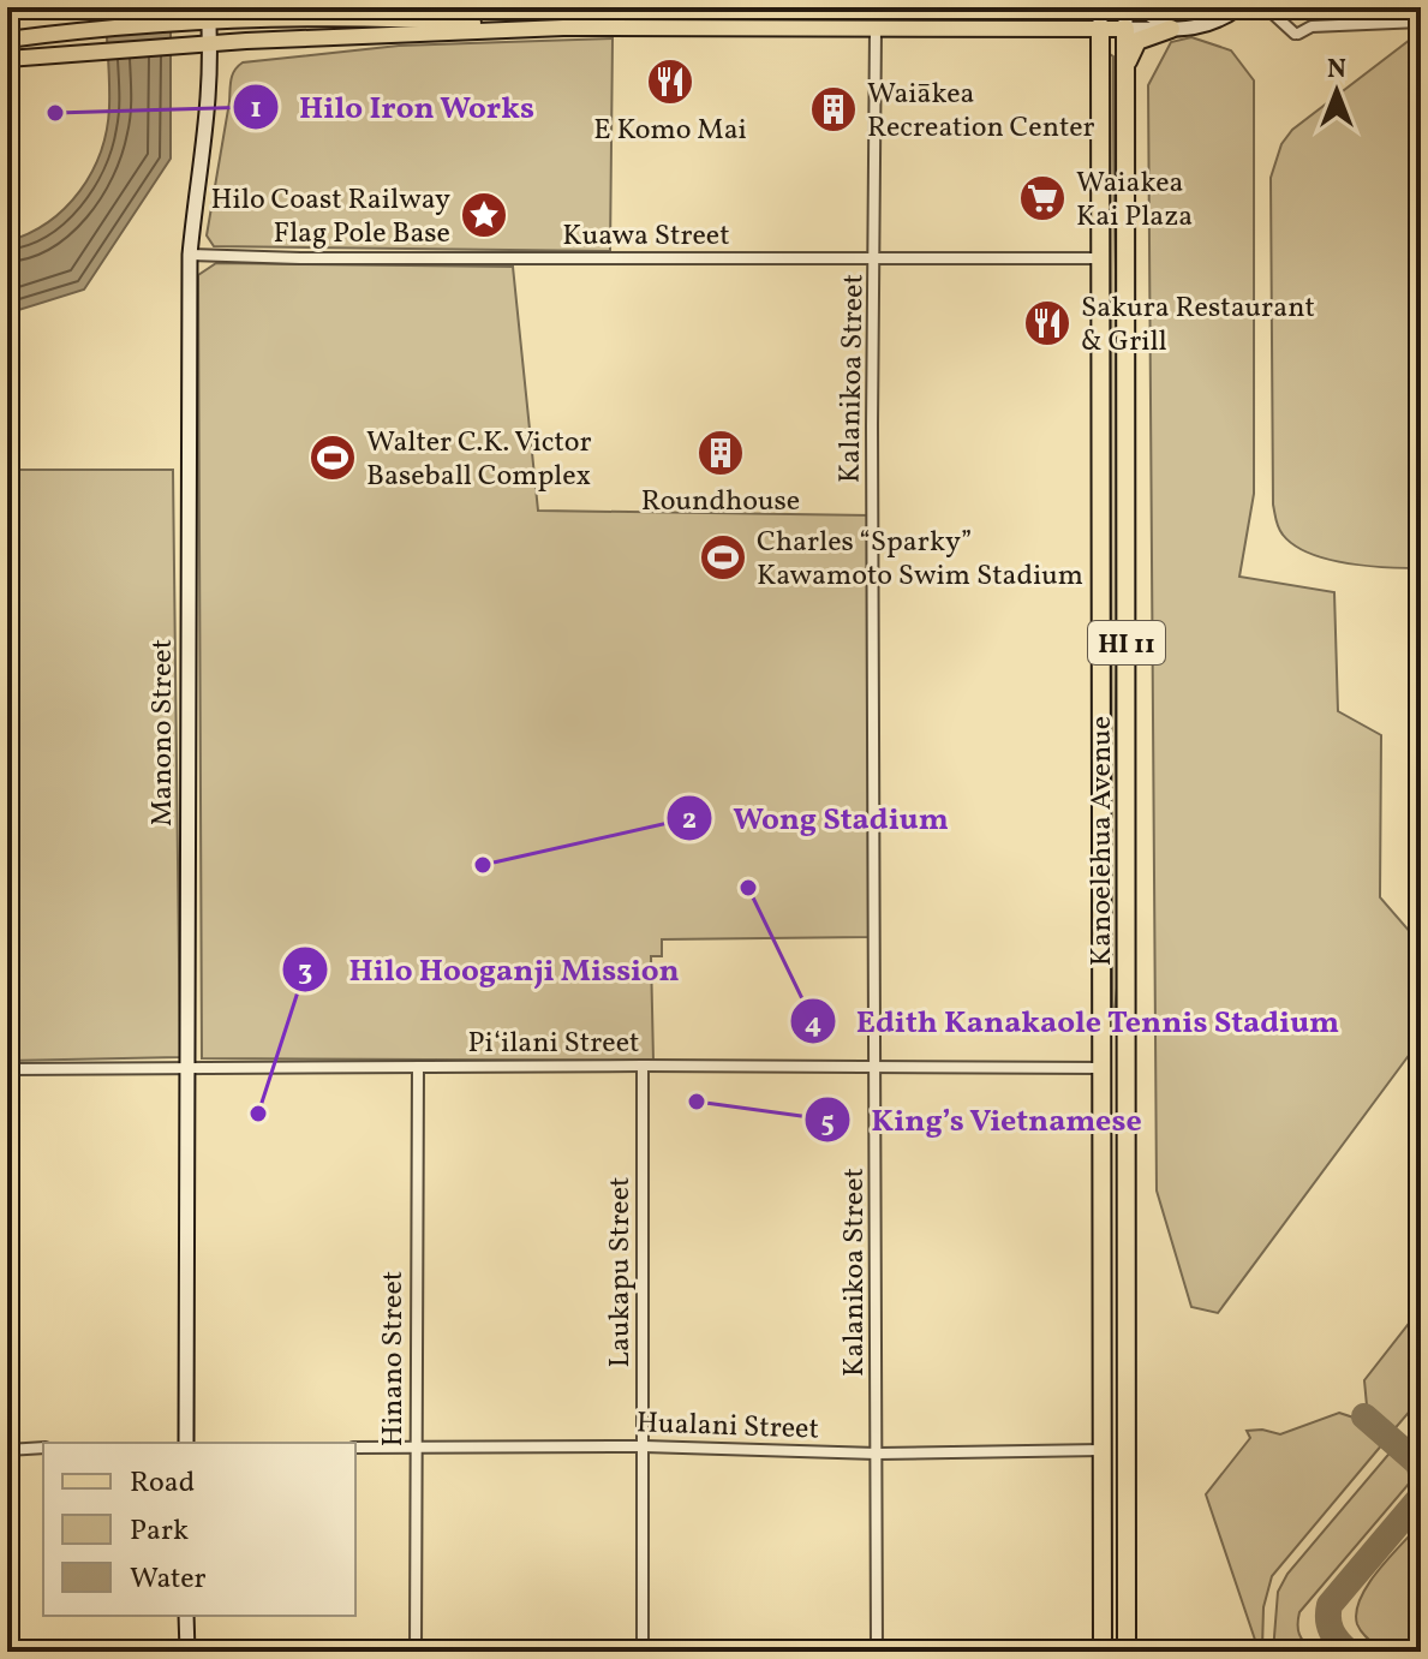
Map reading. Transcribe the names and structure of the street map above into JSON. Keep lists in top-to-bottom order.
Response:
{
  "streets": {
    "highway": ["HI 11", "Kanoelehua Avenue"],
    "street": [
      "Kuawa Street",
      "Kalanikoa Street",
      "Manono Street",
      "Pi‘ilani Street",
      "Laukapu Street",
      "Hinano Street",
      "Hualani Street"
    ]
  },
  "crossings": [
    ["Kuawa Street", "Kalanikoa Street"],
    ["Kuawa Street", "Manono Street"],
    ["Kuawa Street", "Kanoelehua Avenue"],
    ["Kalanikoa Street", "Pi‘ilani Street"],
    ["Kalanikoa Street", "Hualani Street"],
    ["Manono Street", "Pi‘ilani Street"],
    ["Kanoelehua Avenue", "Pi‘ilani Street"],
    ["Kanoelehua Avenue", "Hualani Street"],
    ["Pi‘ilani Street", "Laukapu Street"],
    ["Pi‘ilani Street", "Hinano Street"],
    ["Laukapu Street", "Hualani Street"],
    ["Hinano Street", "Hualani Street"]
  ],
  "places": {
    "restaurant": ["E Komo Mai", "Sakura Restaurant & Grill"],
    "building": ["Waiākea Recreation Center", "Roundhouse"],
    "other": [
      "Hilo Iron Works",
      "Wong Stadium",
      "Edith Kanakaole Tennis Stadium",
      "King’s Vietnamese",
      "Hilo Hooganji Mission"
    ],
    "supermarket": ["Waiakea Kai Plaza"],
    "place": ["Hilo Coast Railway Flag Pole Base"],
    "sports": ["Walter C.K. Victor Baseball Complex", "Charles “Sparky” Kawamoto Swim Stadium"]
  },
  "legend": ["Road", "Park", "Water"],
  "north": "top"
}
